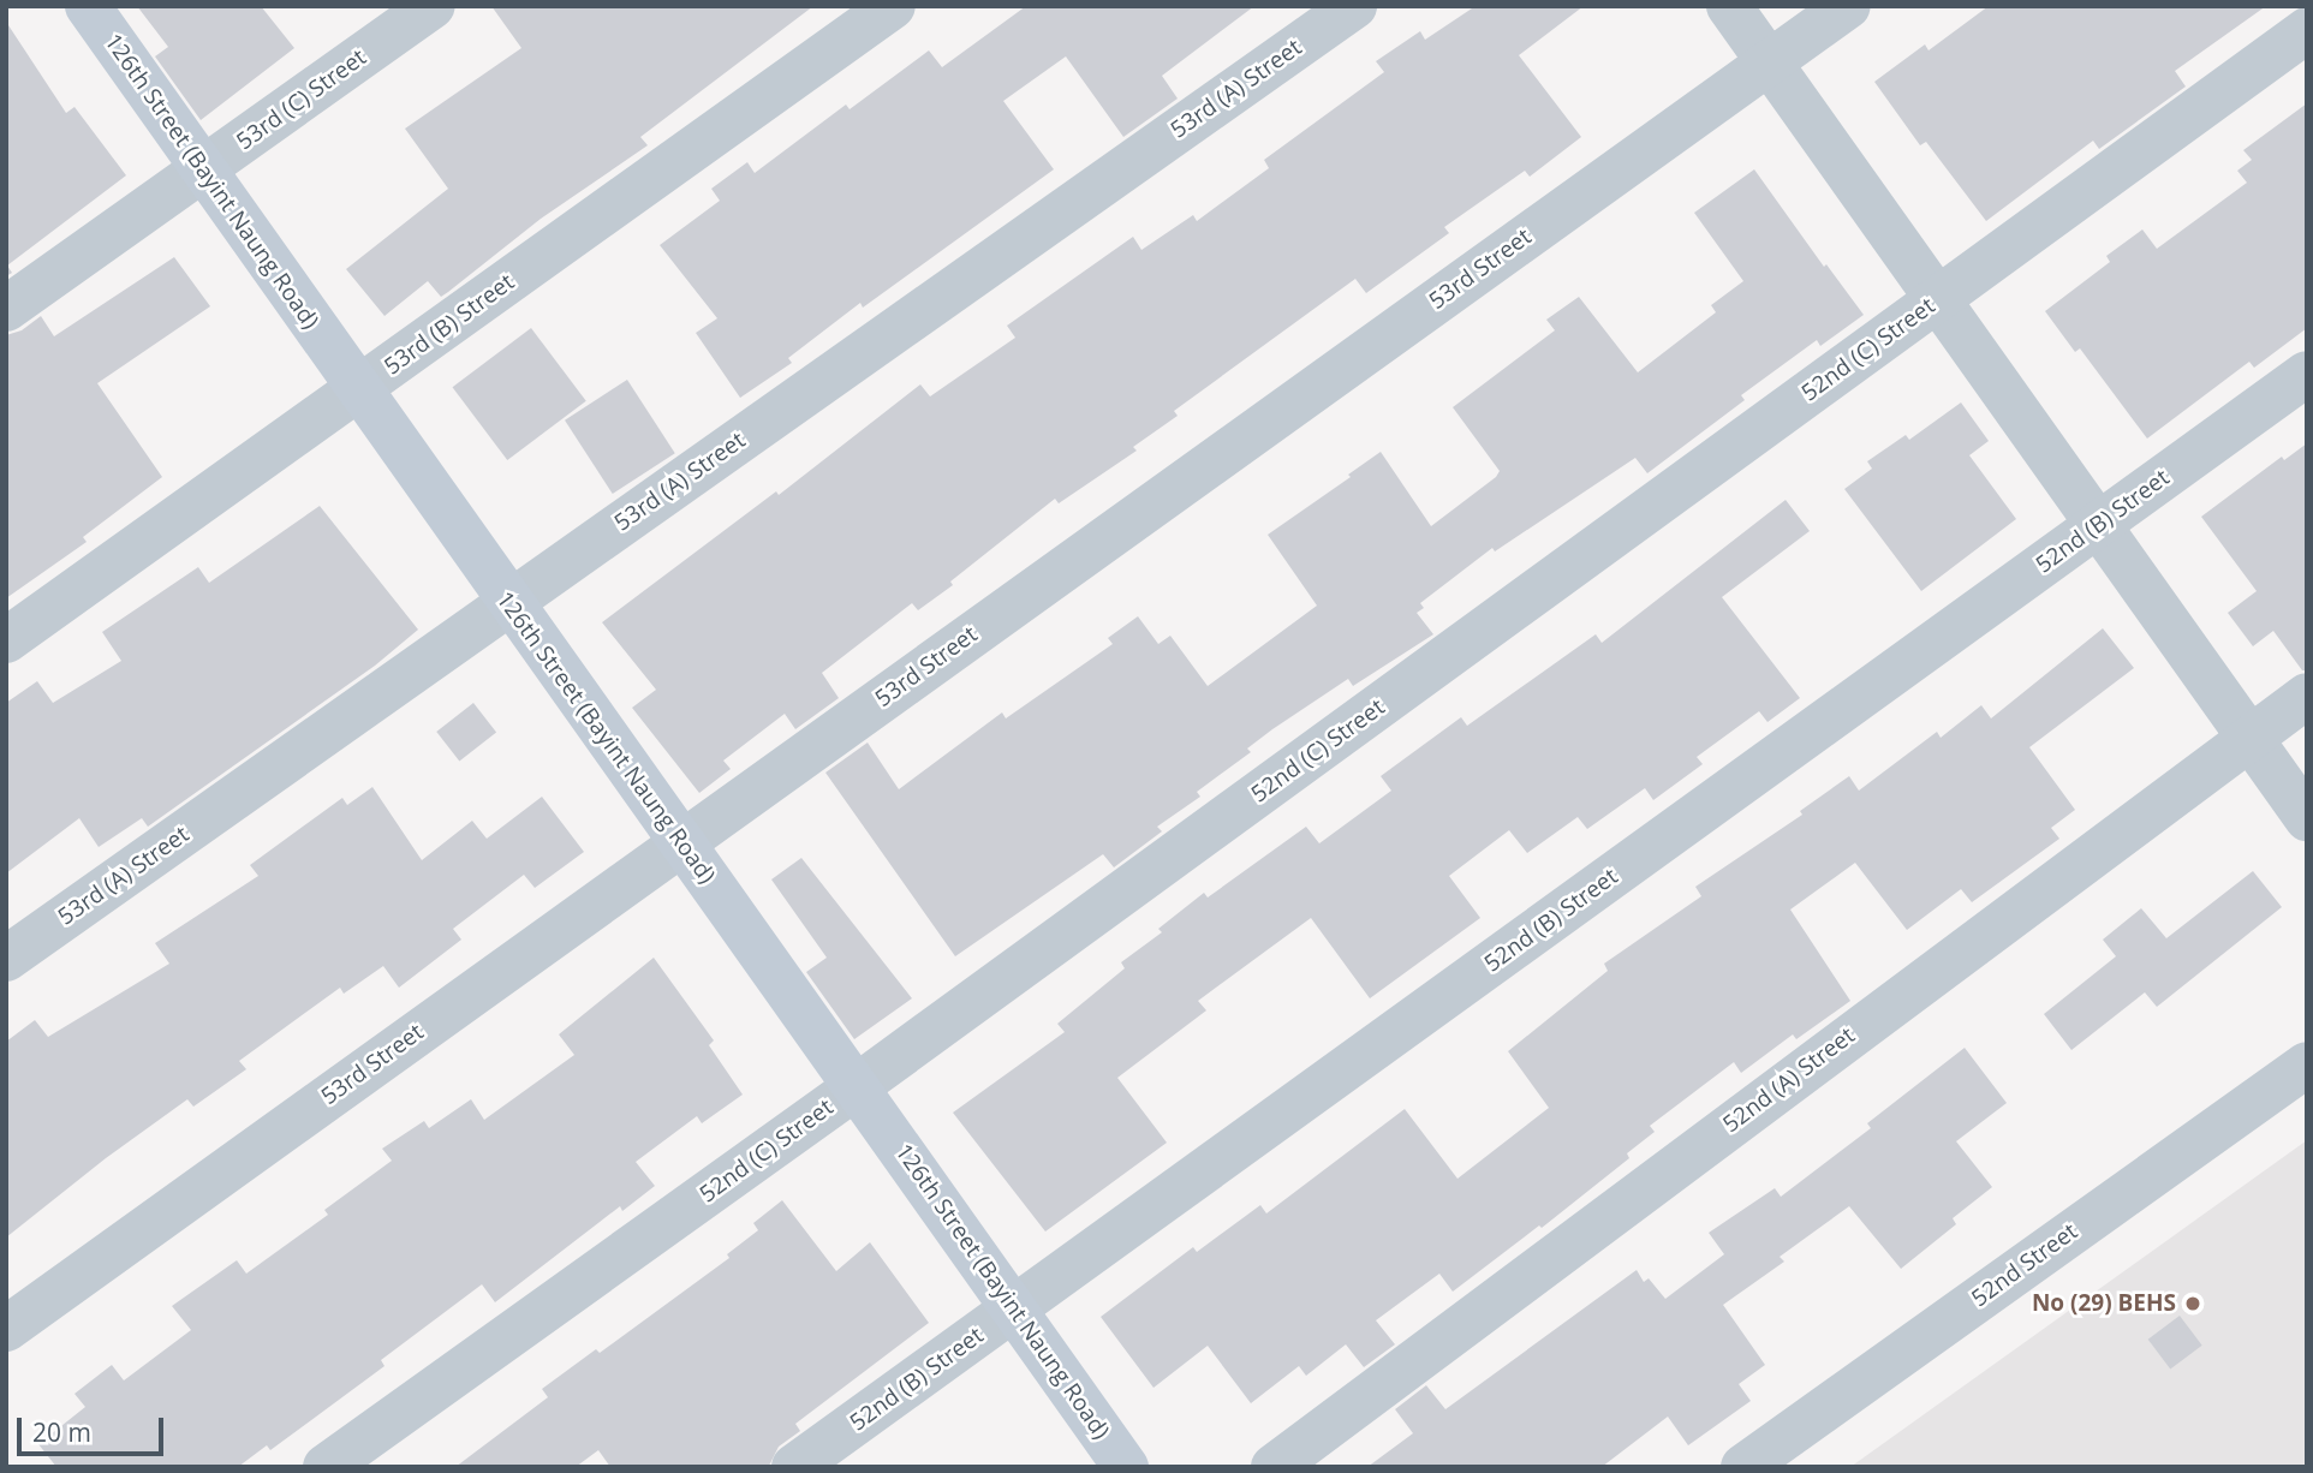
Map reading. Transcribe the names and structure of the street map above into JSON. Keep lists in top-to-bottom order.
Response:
{
  "streets": {
    "street": [
      "53rd (A) Street",
      "53rd (C) Street",
      "126th Street (Bayint Naung Road)",
      "53rd Street",
      "53rd (B) Street",
      "52nd (C) Street",
      "52nd (B) Street",
      "52nd (A) Street",
      "52nd Street"
    ]
  },
  "crossings": [
    ["53rd (A) Street", "126th Street (Bayint Naung Road)"],
    ["53rd (C) Street", "126th Street (Bayint Naung Road)"],
    ["126th Street (Bayint Naung Road)", "53rd Street"],
    ["126th Street (Bayint Naung Road)", "53rd (B) Street"],
    ["126th Street (Bayint Naung Road)", "52nd (C) Street"],
    ["126th Street (Bayint Naung Road)", "52nd (B) Street"]
  ],
  "places": ["No (29) BEHS"],
  "scale_bar": "20 m"
}
